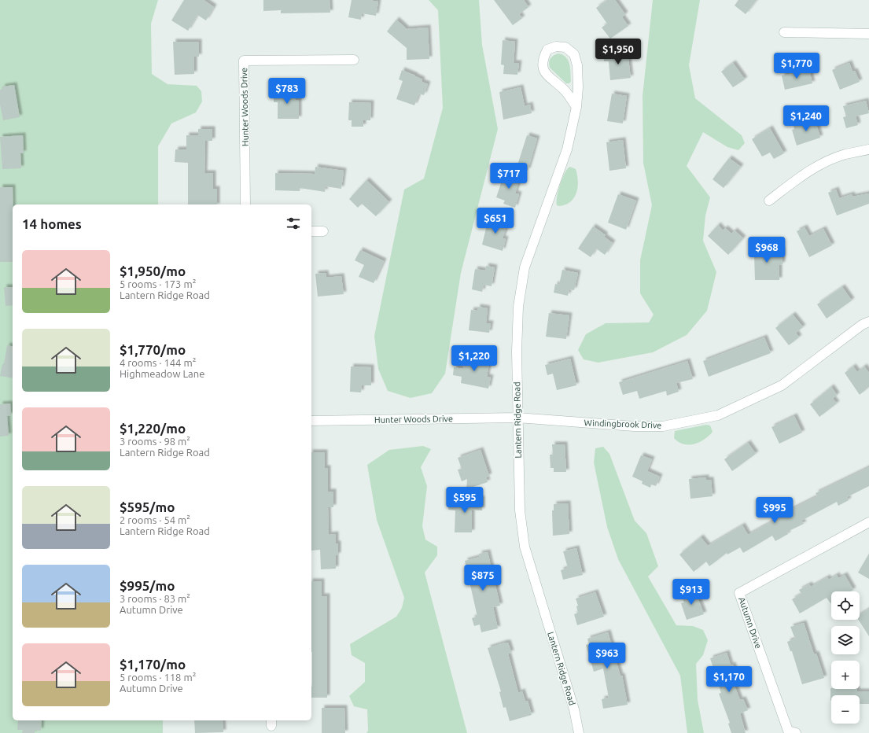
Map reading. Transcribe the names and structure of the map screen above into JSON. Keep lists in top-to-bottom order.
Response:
{
  "streets": {
    "street": [
      "Hunter Woods Drive",
      "Lantern Ridge Road",
      "Windingbrook Drive",
      "Autumn Drive"
    ]
  },
  "crossings": [
    ["Hunter Woods Drive", "Lantern Ridge Road"],
    ["Hunter Woods Drive", "Windingbrook Drive"],
    ["Lantern Ridge Road", "Windingbrook Drive"]
  ],
  "page": {
    "price": [
      "$1,950",
      "$1,770",
      "$783",
      "$1,240",
      "$717",
      "$651",
      "$968",
      "$1,220",
      "$595",
      "$995",
      "$875",
      "$913",
      "$963",
      "$1,170"
    ],
    "heading": "14 homes",
    "list": [
      {
        "name": "$1,950/mo",
        "note": "5 rooms · 173 m² · Lantern Ridge Road"
      },
      {
        "name": "$1,770/mo",
        "note": "4 rooms · 144 m² · Highmeadow Lane"
      },
      {
        "name": "$1,220/mo",
        "note": "3 rooms · 98 m² · Lantern Ridge Road"
      },
      {
        "name": "$595/mo",
        "note": "2 rooms · 54 m² · Lantern Ridge Road"
      },
      {
        "name": "$995/mo",
        "note": "3 rooms · 83 m² · Autumn Drive"
      },
      {
        "name": "$1,170/mo",
        "note": "5 rooms · 118 m² · Autumn Drive"
      }
    ],
    "map_buttons": ["+", "−"]
  }
}
